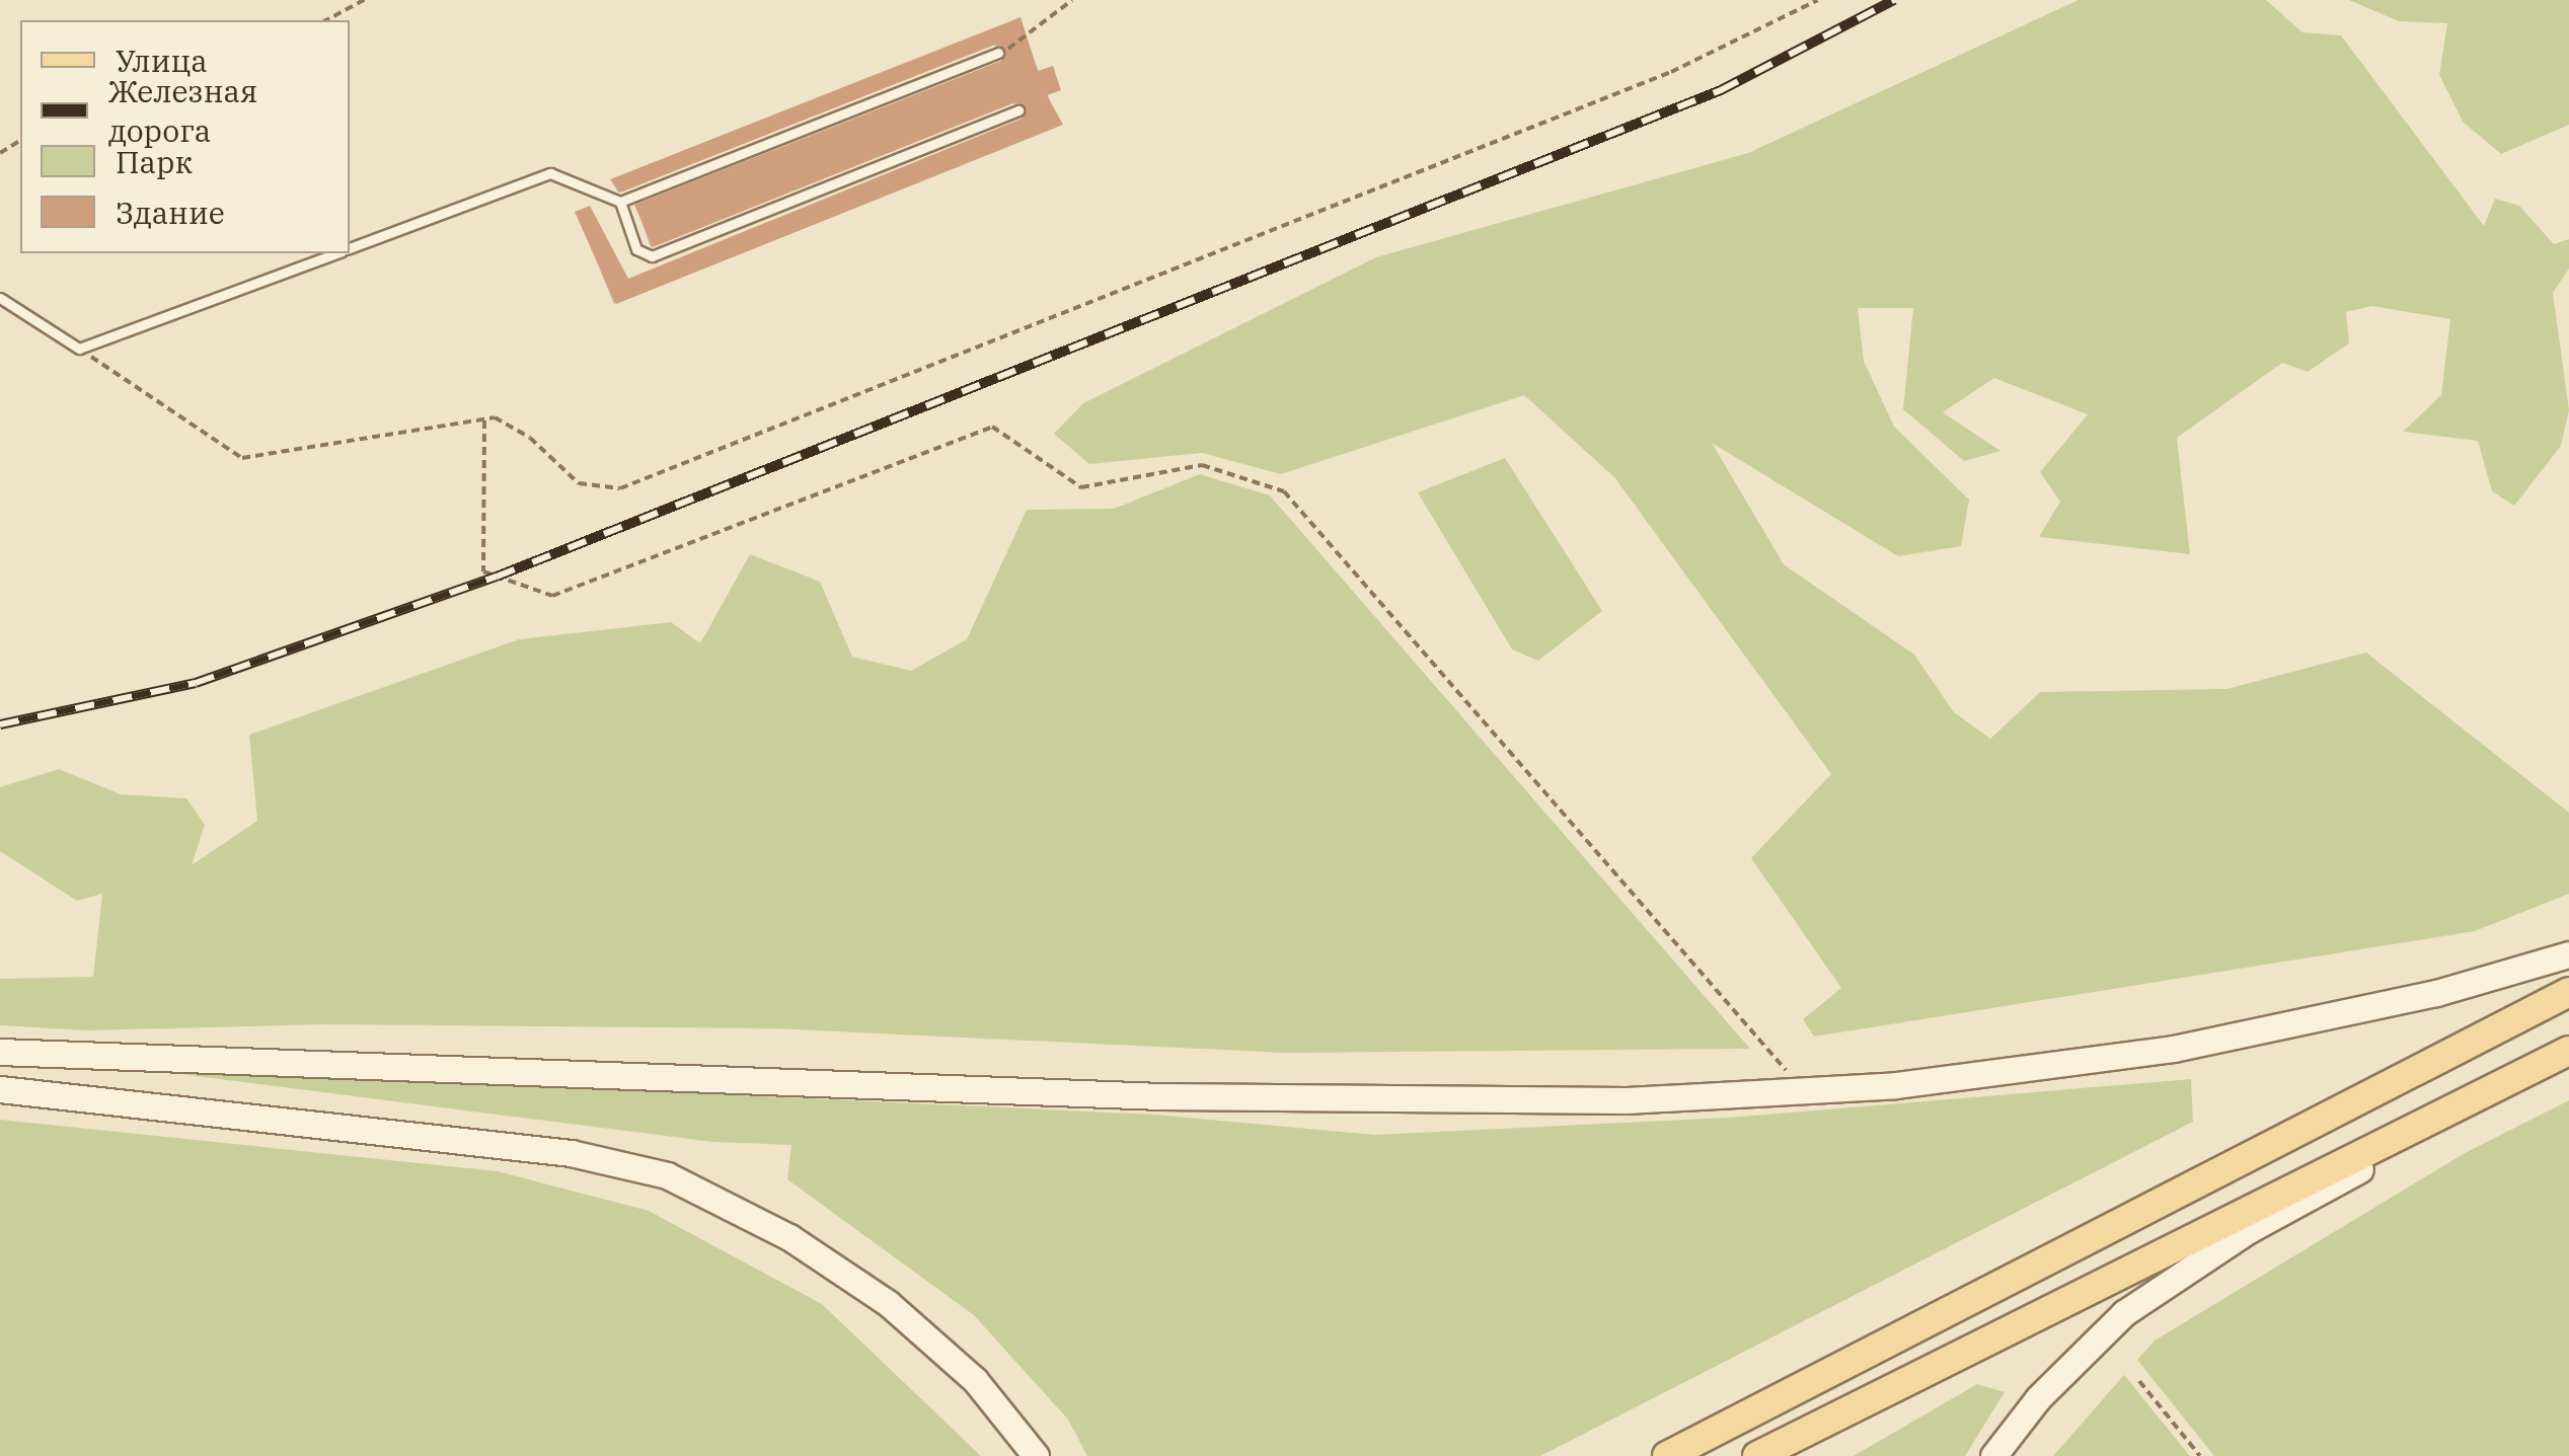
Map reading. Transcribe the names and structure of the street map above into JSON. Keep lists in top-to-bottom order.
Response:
{
  "legend": [
    "Улица",
    "Железная дорога",
    "Парк",
    "Здание"
  ]
}
